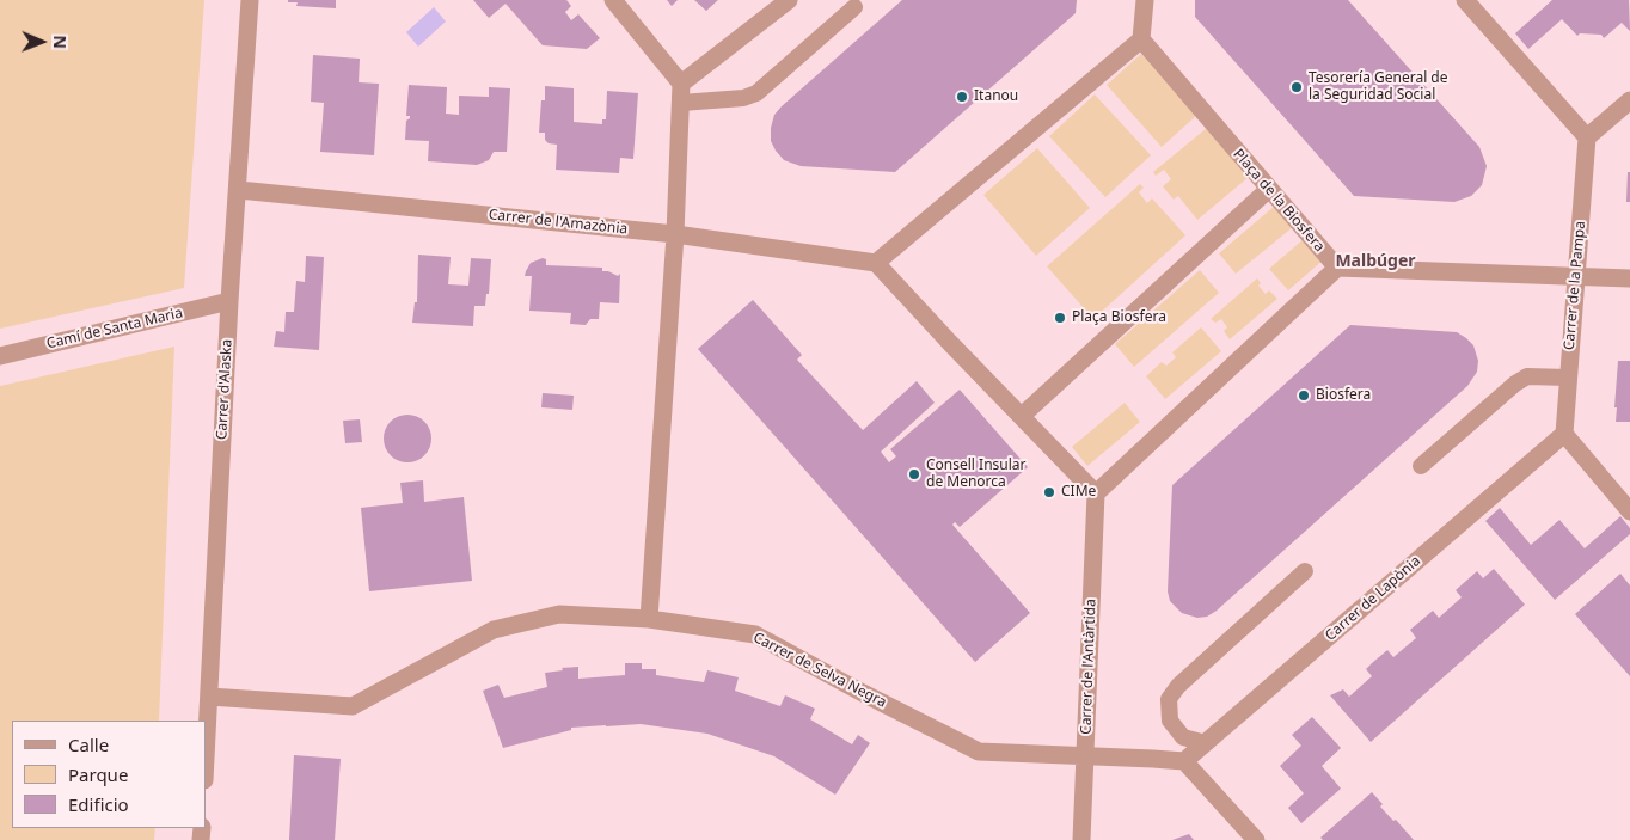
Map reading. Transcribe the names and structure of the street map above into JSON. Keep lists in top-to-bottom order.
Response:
{
  "streets": {
    "street": [
      "Plaça de la Biosfera",
      "Carrer de l'Amazònia",
      "Carrer de la Pampa",
      "Camí de Santa Maria",
      "Carrer d'Alaska",
      "Carrer de Lapònia",
      "Carrer de l'Antàrtida",
      "Carrer de Selva Negra"
    ]
  },
  "crossings": [
    ["Carrer de l'Amazònia", "Carrer d'Alaska"],
    ["Carrer de la Pampa", "Carrer de Lapònia"],
    ["Camí de Santa Maria", "Carrer d'Alaska"],
    ["Carrer d'Alaska", "Carrer de Selva Negra"],
    ["Carrer de Lapònia", "Carrer de Selva Negra"],
    ["Carrer de l'Antàrtida", "Carrer de Selva Negra"]
  ],
  "districts": ["Malbúger"],
  "places": [
    "Tesorería General de la Seguridad Social",
    "Itanou",
    "Plaça Biosfera",
    "Biosfera",
    "Consell Insular de Menorca",
    "CIMe"
  ],
  "legend": ["Calle", "Parque", "Edificio"],
  "north": "right"
}
